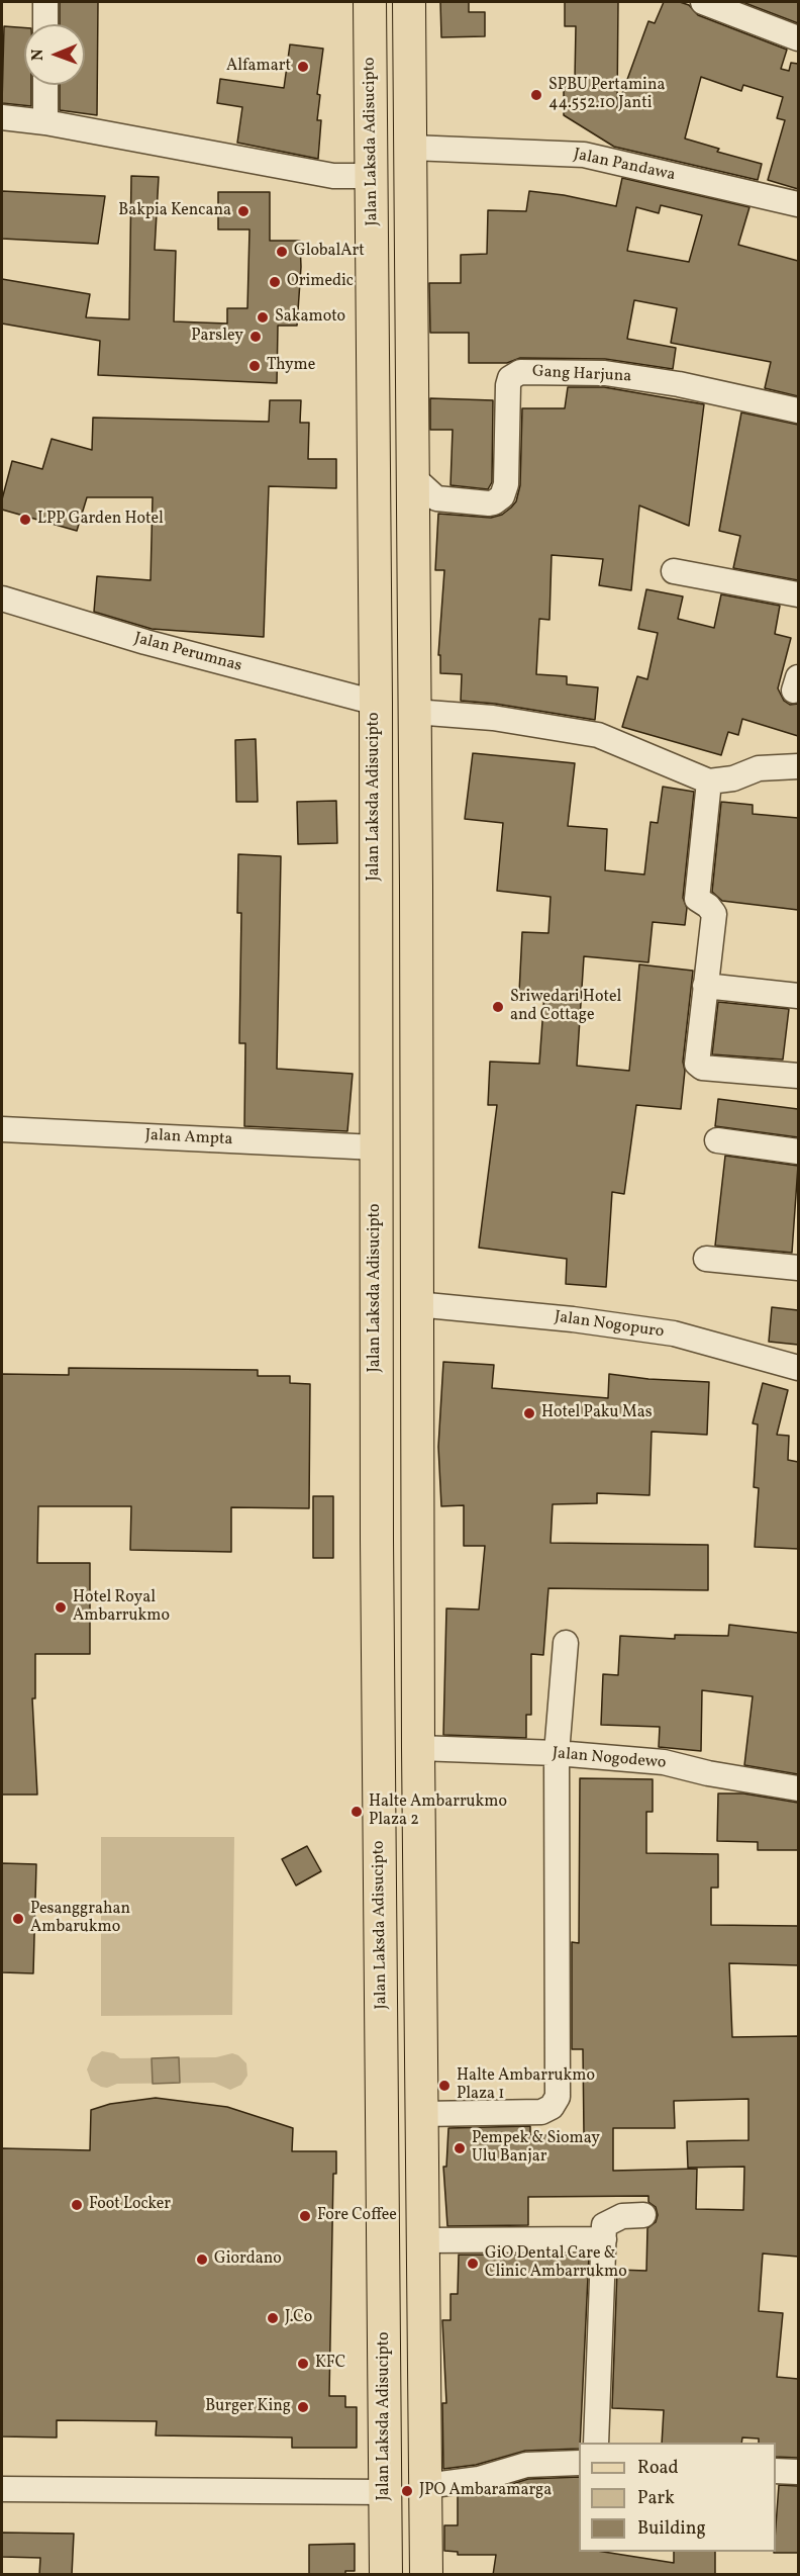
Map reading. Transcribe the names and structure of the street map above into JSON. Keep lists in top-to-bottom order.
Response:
{
  "streets": {
    "main road": ["Jalan Laksda Adisucipto"],
    "street": [
      "Jalan Pandawa",
      "Gang Harjuna",
      "Jalan Perumnas",
      "Jalan Ampta",
      "Jalan Nogopuro",
      "Jalan Nogodewo"
    ]
  },
  "crossings": [
    ["Jalan Laksda Adisucipto", "Jalan Perumnas"],
    ["Jalan Laksda Adisucipto", "Jalan Ampta"]
  ],
  "places": [
    "Alfamart",
    "SPBU Pertamina 44.552.10 Janti",
    "Bakpia Kencana",
    "GlobalArt",
    "Orimedic",
    "Sakamoto",
    "Parsley",
    "Thyme",
    "LPP Garden Hotel",
    "Sriwedari Hotel and Cottage",
    "Hotel Paku Mas",
    "Hotel Royal Ambarrukmo",
    "Halte Ambarrukmo Plaza 2",
    "Pesanggrahan Ambarukmo",
    "Halte Ambarrukmo Plaza 1",
    "Pempek & Siomay Ulu Banjar",
    "Foot Locker",
    "Fore Coffee",
    "Giordano",
    "GiO Dental Care & Clinic Ambarrukmo",
    "J.Co",
    "KFC",
    "Burger King",
    "JPO Ambaramarga"
  ],
  "legend": ["Road", "Park", "Building"],
  "north": "left"
}
